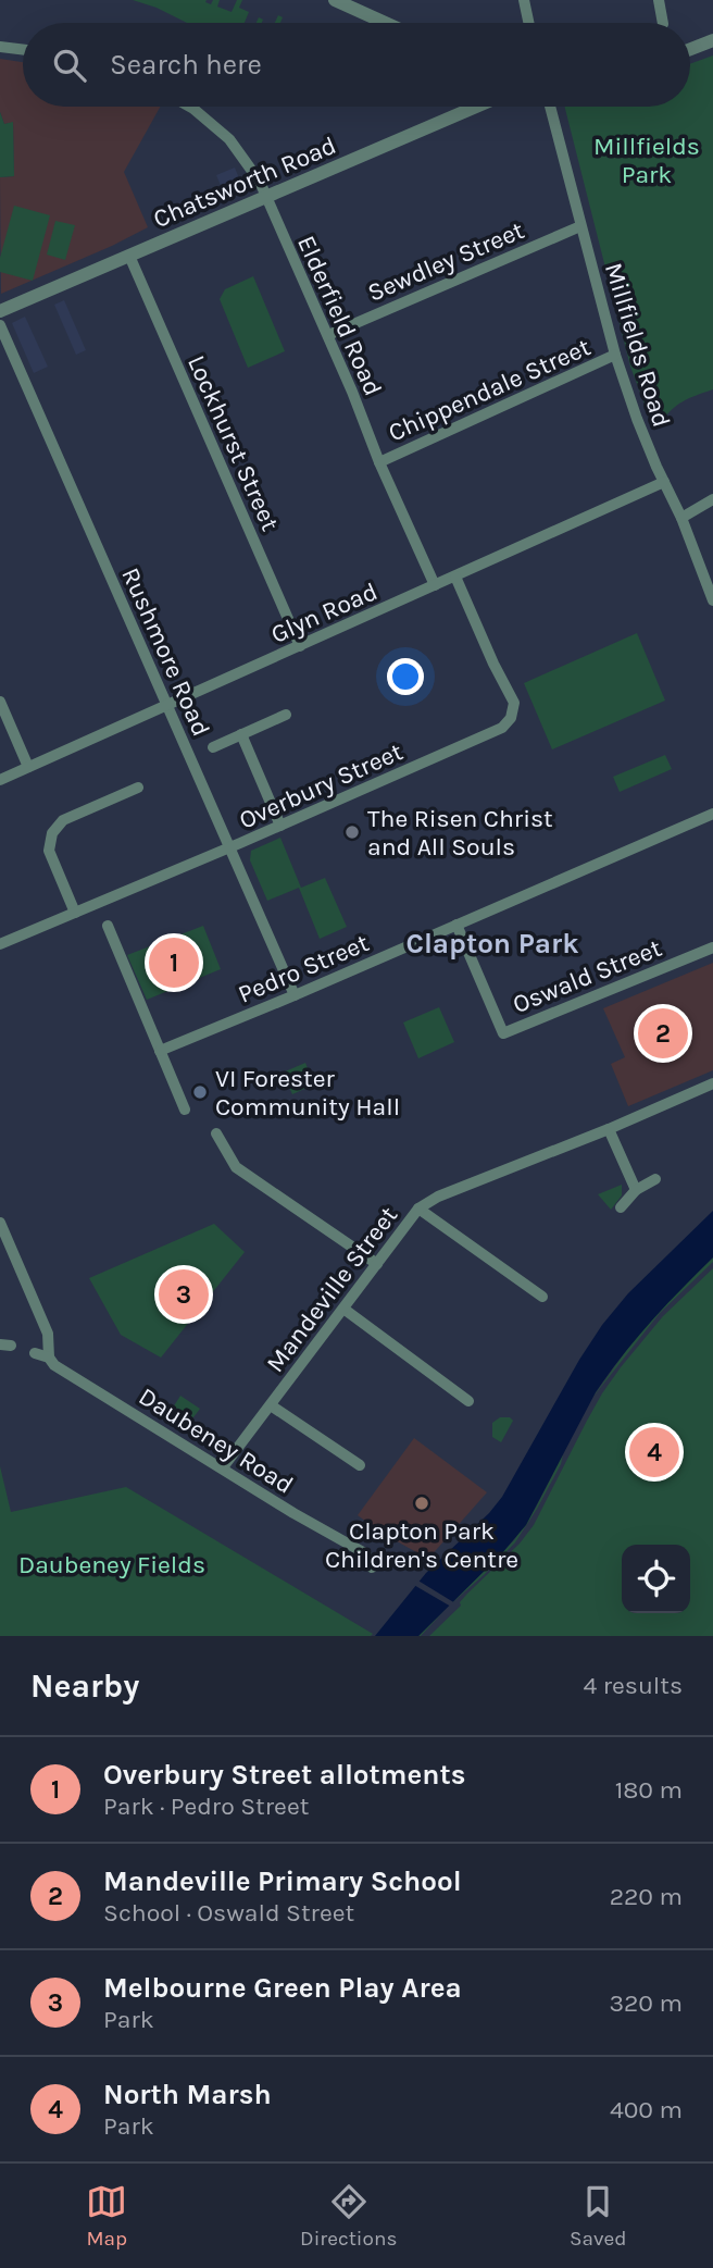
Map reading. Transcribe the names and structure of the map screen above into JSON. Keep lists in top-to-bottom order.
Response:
{
  "streets": {
    "street": [
      "Chatsworth Road",
      "Sewdley Street",
      "Elderfield Road",
      "Millfields Road",
      "Chippendale Street",
      "Lockhurst Street",
      "Glyn Road",
      "Rushmore Road",
      "Overbury Street",
      "Pedro Street",
      "Oswald Street",
      "Mandeville Street",
      "Daubeney Road"
    ]
  },
  "crossings": [
    ["Chatsworth Road", "Elderfield Road"],
    ["Chatsworth Road", "Lockhurst Street"],
    ["Sewdley Street", "Elderfield Road"],
    ["Sewdley Street", "Millfields Road"],
    ["Elderfield Road", "Chippendale Street"],
    ["Elderfield Road", "Glyn Road"],
    ["Millfields Road", "Chippendale Street"],
    ["Millfields Road", "Glyn Road"],
    ["Lockhurst Street", "Glyn Road"],
    ["Glyn Road", "Rushmore Road"],
    ["Glyn Road", "Overbury Street"],
    ["Rushmore Road", "Overbury Street"],
    ["Rushmore Road", "Pedro Street"],
    ["Pedro Street", "Oswald Street"],
    ["Mandeville Street", "Daubeney Road"]
  ],
  "districts": ["Clapton Park"],
  "parks": ["Millfields Park", "Daubeney Fields"],
  "places": ["The Risen Christ and All Souls", "VI Forester Community Hall", "Clapton Park Children's Centre"],
  "page": {
    "search": "Search here",
    "pins": [
      "1",
      "2",
      "3",
      "4"
    ],
    "heading": ["Nearby", "4 results"],
    "list": [
      {
        "mark": "1",
        "name": "Overbury Street allotments",
        "note": "Park · Pedro Street",
        "value": "180 m"
      },
      {
        "mark": "2",
        "name": "Mandeville Primary School",
        "note": "School · Oswald Street",
        "value": "220 m"
      },
      {
        "mark": "3",
        "name": "Melbourne Green Play Area",
        "note": "Park",
        "value": "320 m"
      },
      {
        "mark": "4",
        "name": "North Marsh",
        "note": "Park",
        "value": "400 m"
      }
    ],
    "nav": ["Map", "Directions", "Saved"]
  }
}
